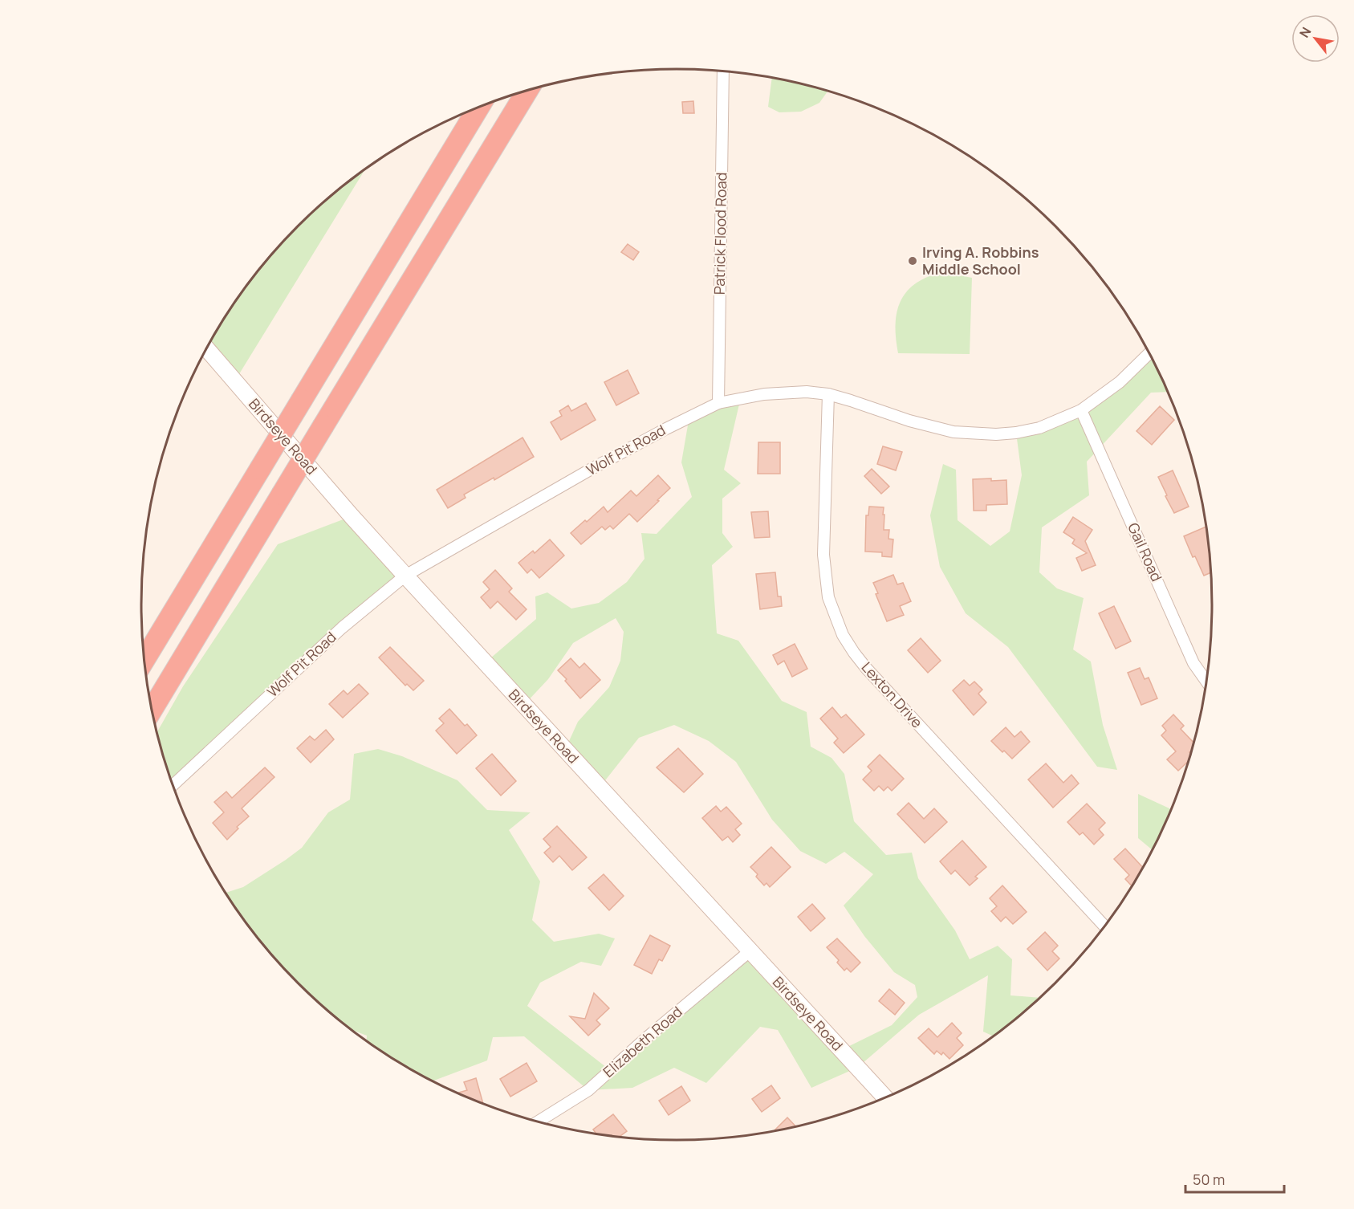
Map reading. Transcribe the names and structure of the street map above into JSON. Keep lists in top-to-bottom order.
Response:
{
  "streets": {
    "main road": ["Birdseye Road"],
    "street": [
      "Patrick Flood Road",
      "Wolf Pit Road",
      "Gail Road",
      "Lexton Drive",
      "Elizabeth Road"
    ]
  },
  "crossings": [
    ["Patrick Flood Road", "Wolf Pit Road"],
    ["Birdseye Road", "Wolf Pit Road"],
    ["Birdseye Road", "Elizabeth Road"],
    ["Wolf Pit Road", "Gail Road"],
    ["Wolf Pit Road", "Lexton Drive"]
  ],
  "places": ["Irving A. Robbins Middle School"],
  "scale_bar": "50 m",
  "north": "top left"
}
